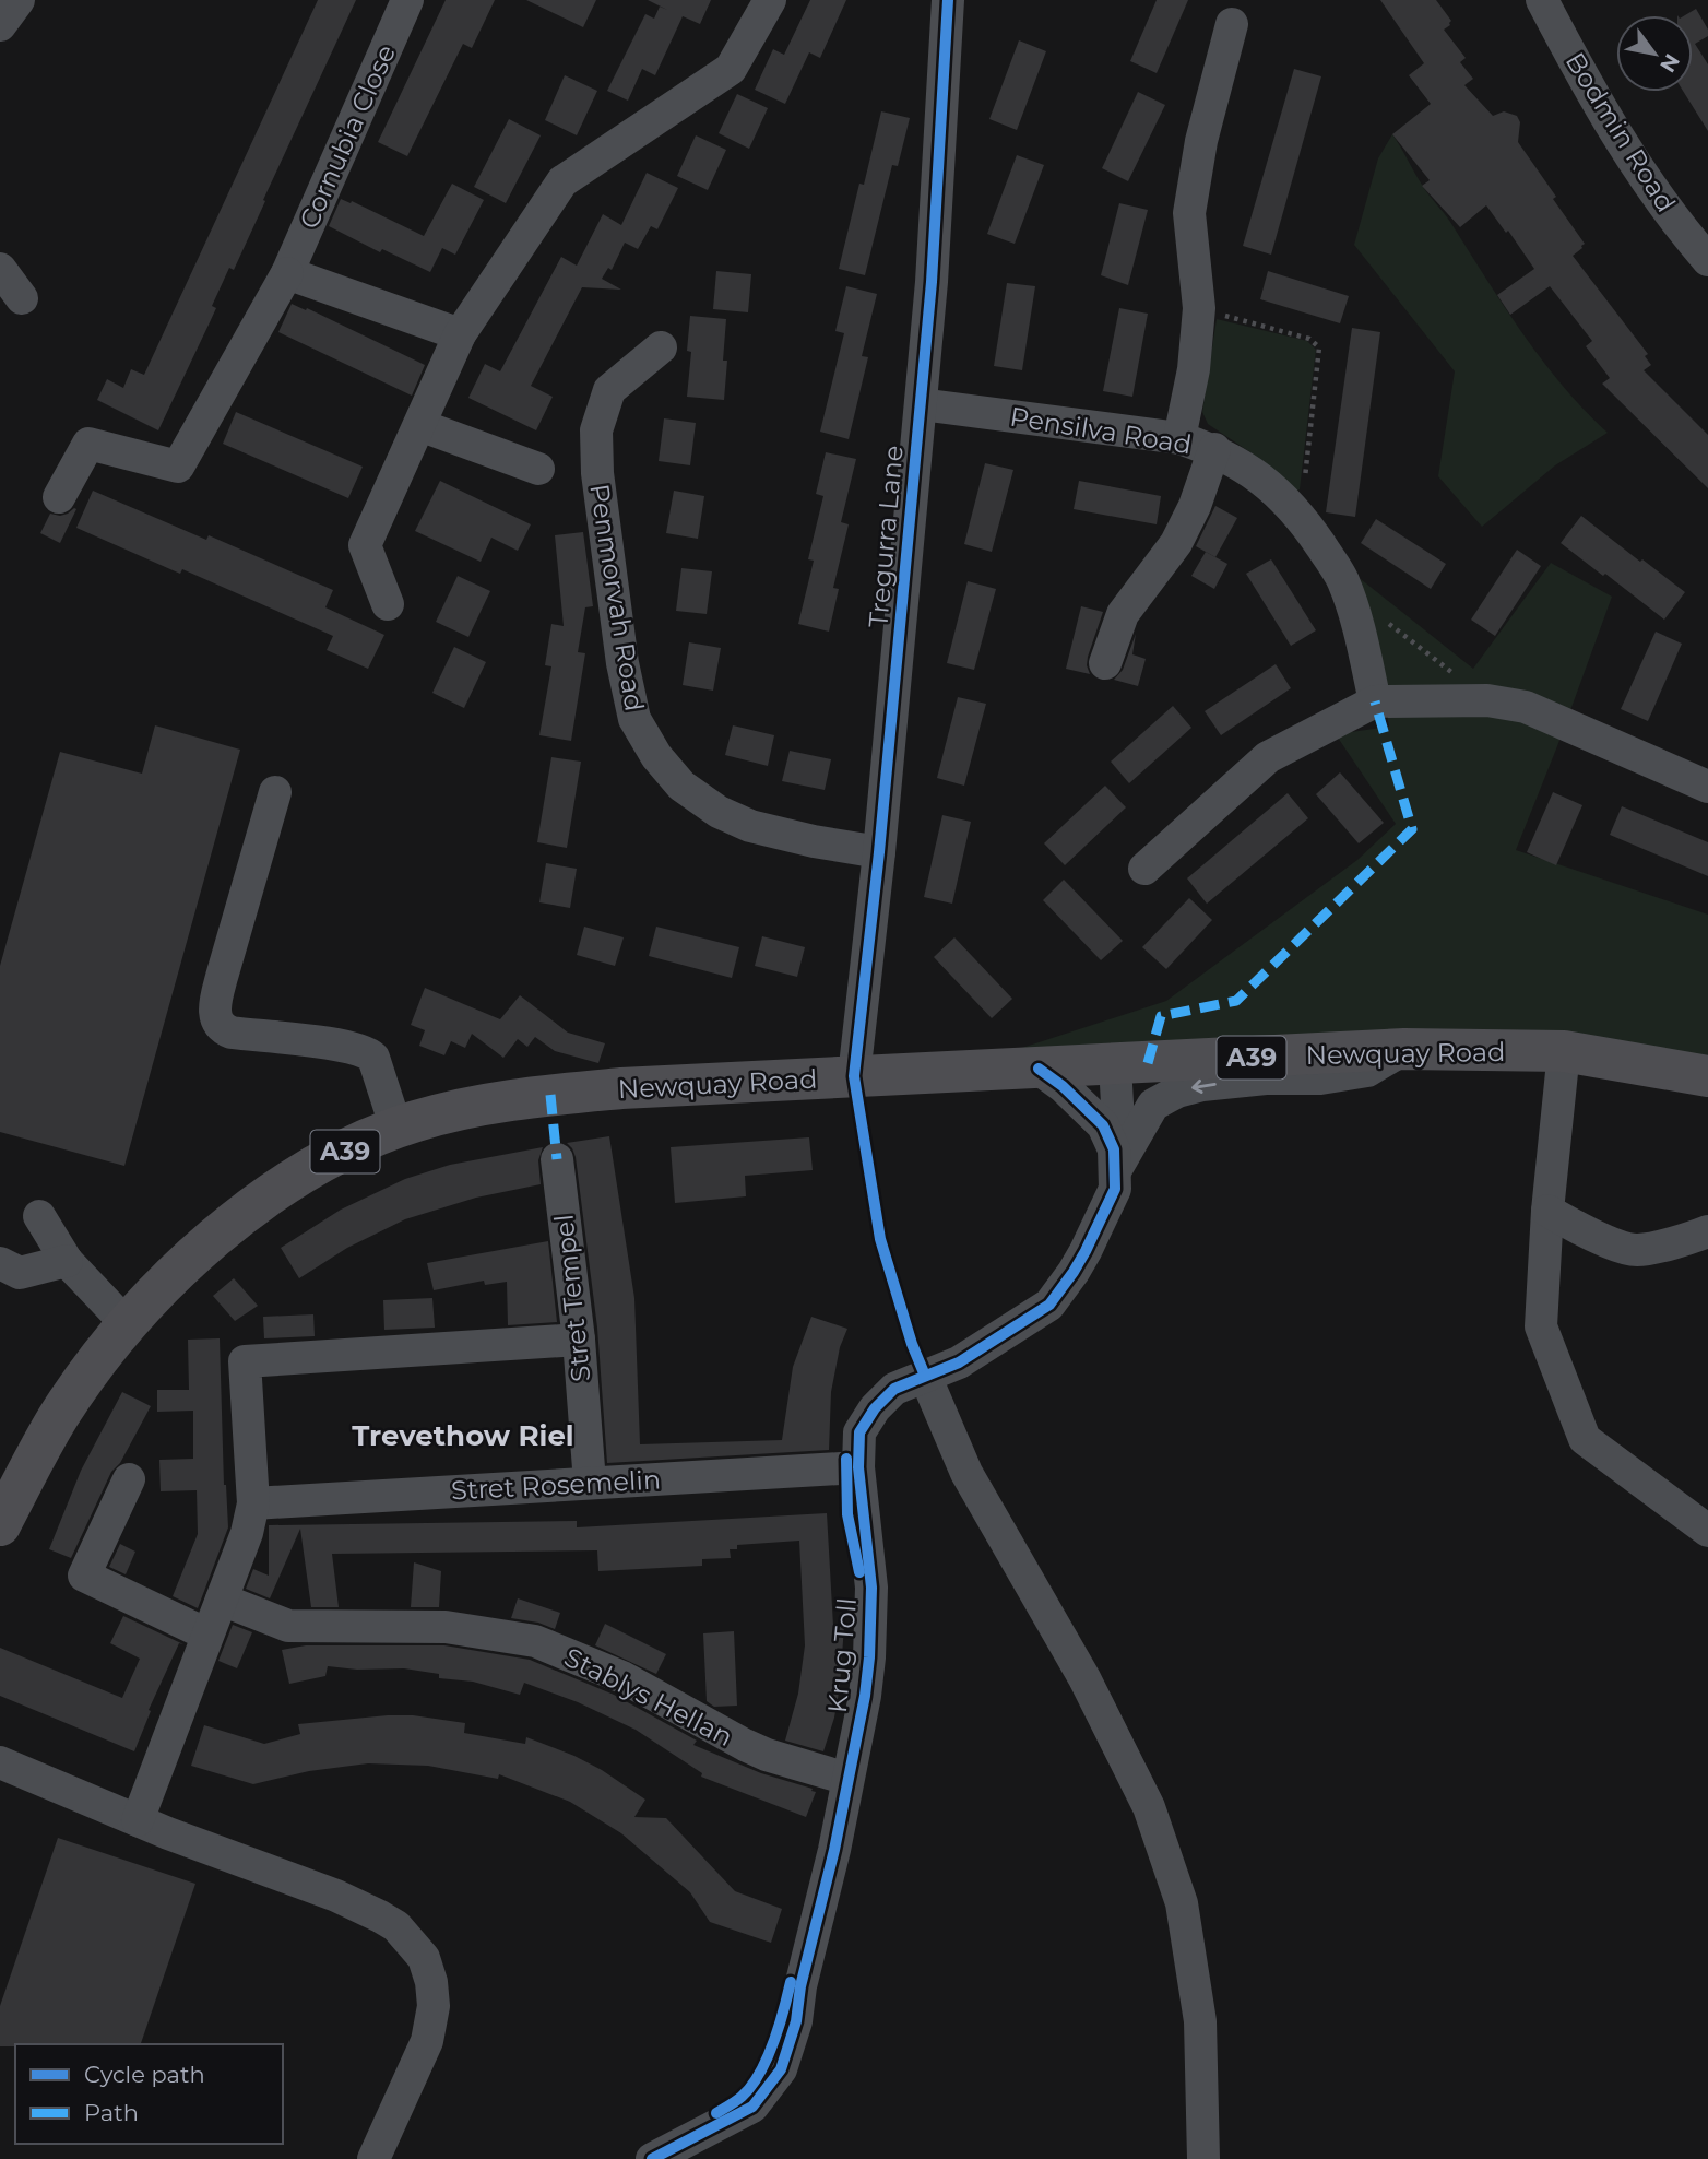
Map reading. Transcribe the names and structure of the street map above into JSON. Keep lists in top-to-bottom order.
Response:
{
  "streets": {
    "highway": ["Newquay Road", "A39"],
    "street": [
      "Bodmin Road",
      "Cornubia Close",
      "Pensilva Road",
      "Tregurra Lane",
      "Penmorvah Road",
      "Stret Tempel",
      "Stret Rosemelin",
      "Krug Toll",
      "Stablys Hellan"
    ]
  },
  "crossings": [
    ["Pensilva Road", "Tregurra Lane"],
    ["Tregurra Lane", "Penmorvah Road"],
    ["Tregurra Lane", "Newquay Road"],
    ["Stret Tempel", "Stret Rosemelin"],
    ["Stret Rosemelin", "Krug Toll"],
    ["Krug Toll", "Stablys Hellan"]
  ],
  "districts": ["Trevethow Riel"],
  "legend": ["Cycle path", "Path"],
  "north": "bottom right"
}
